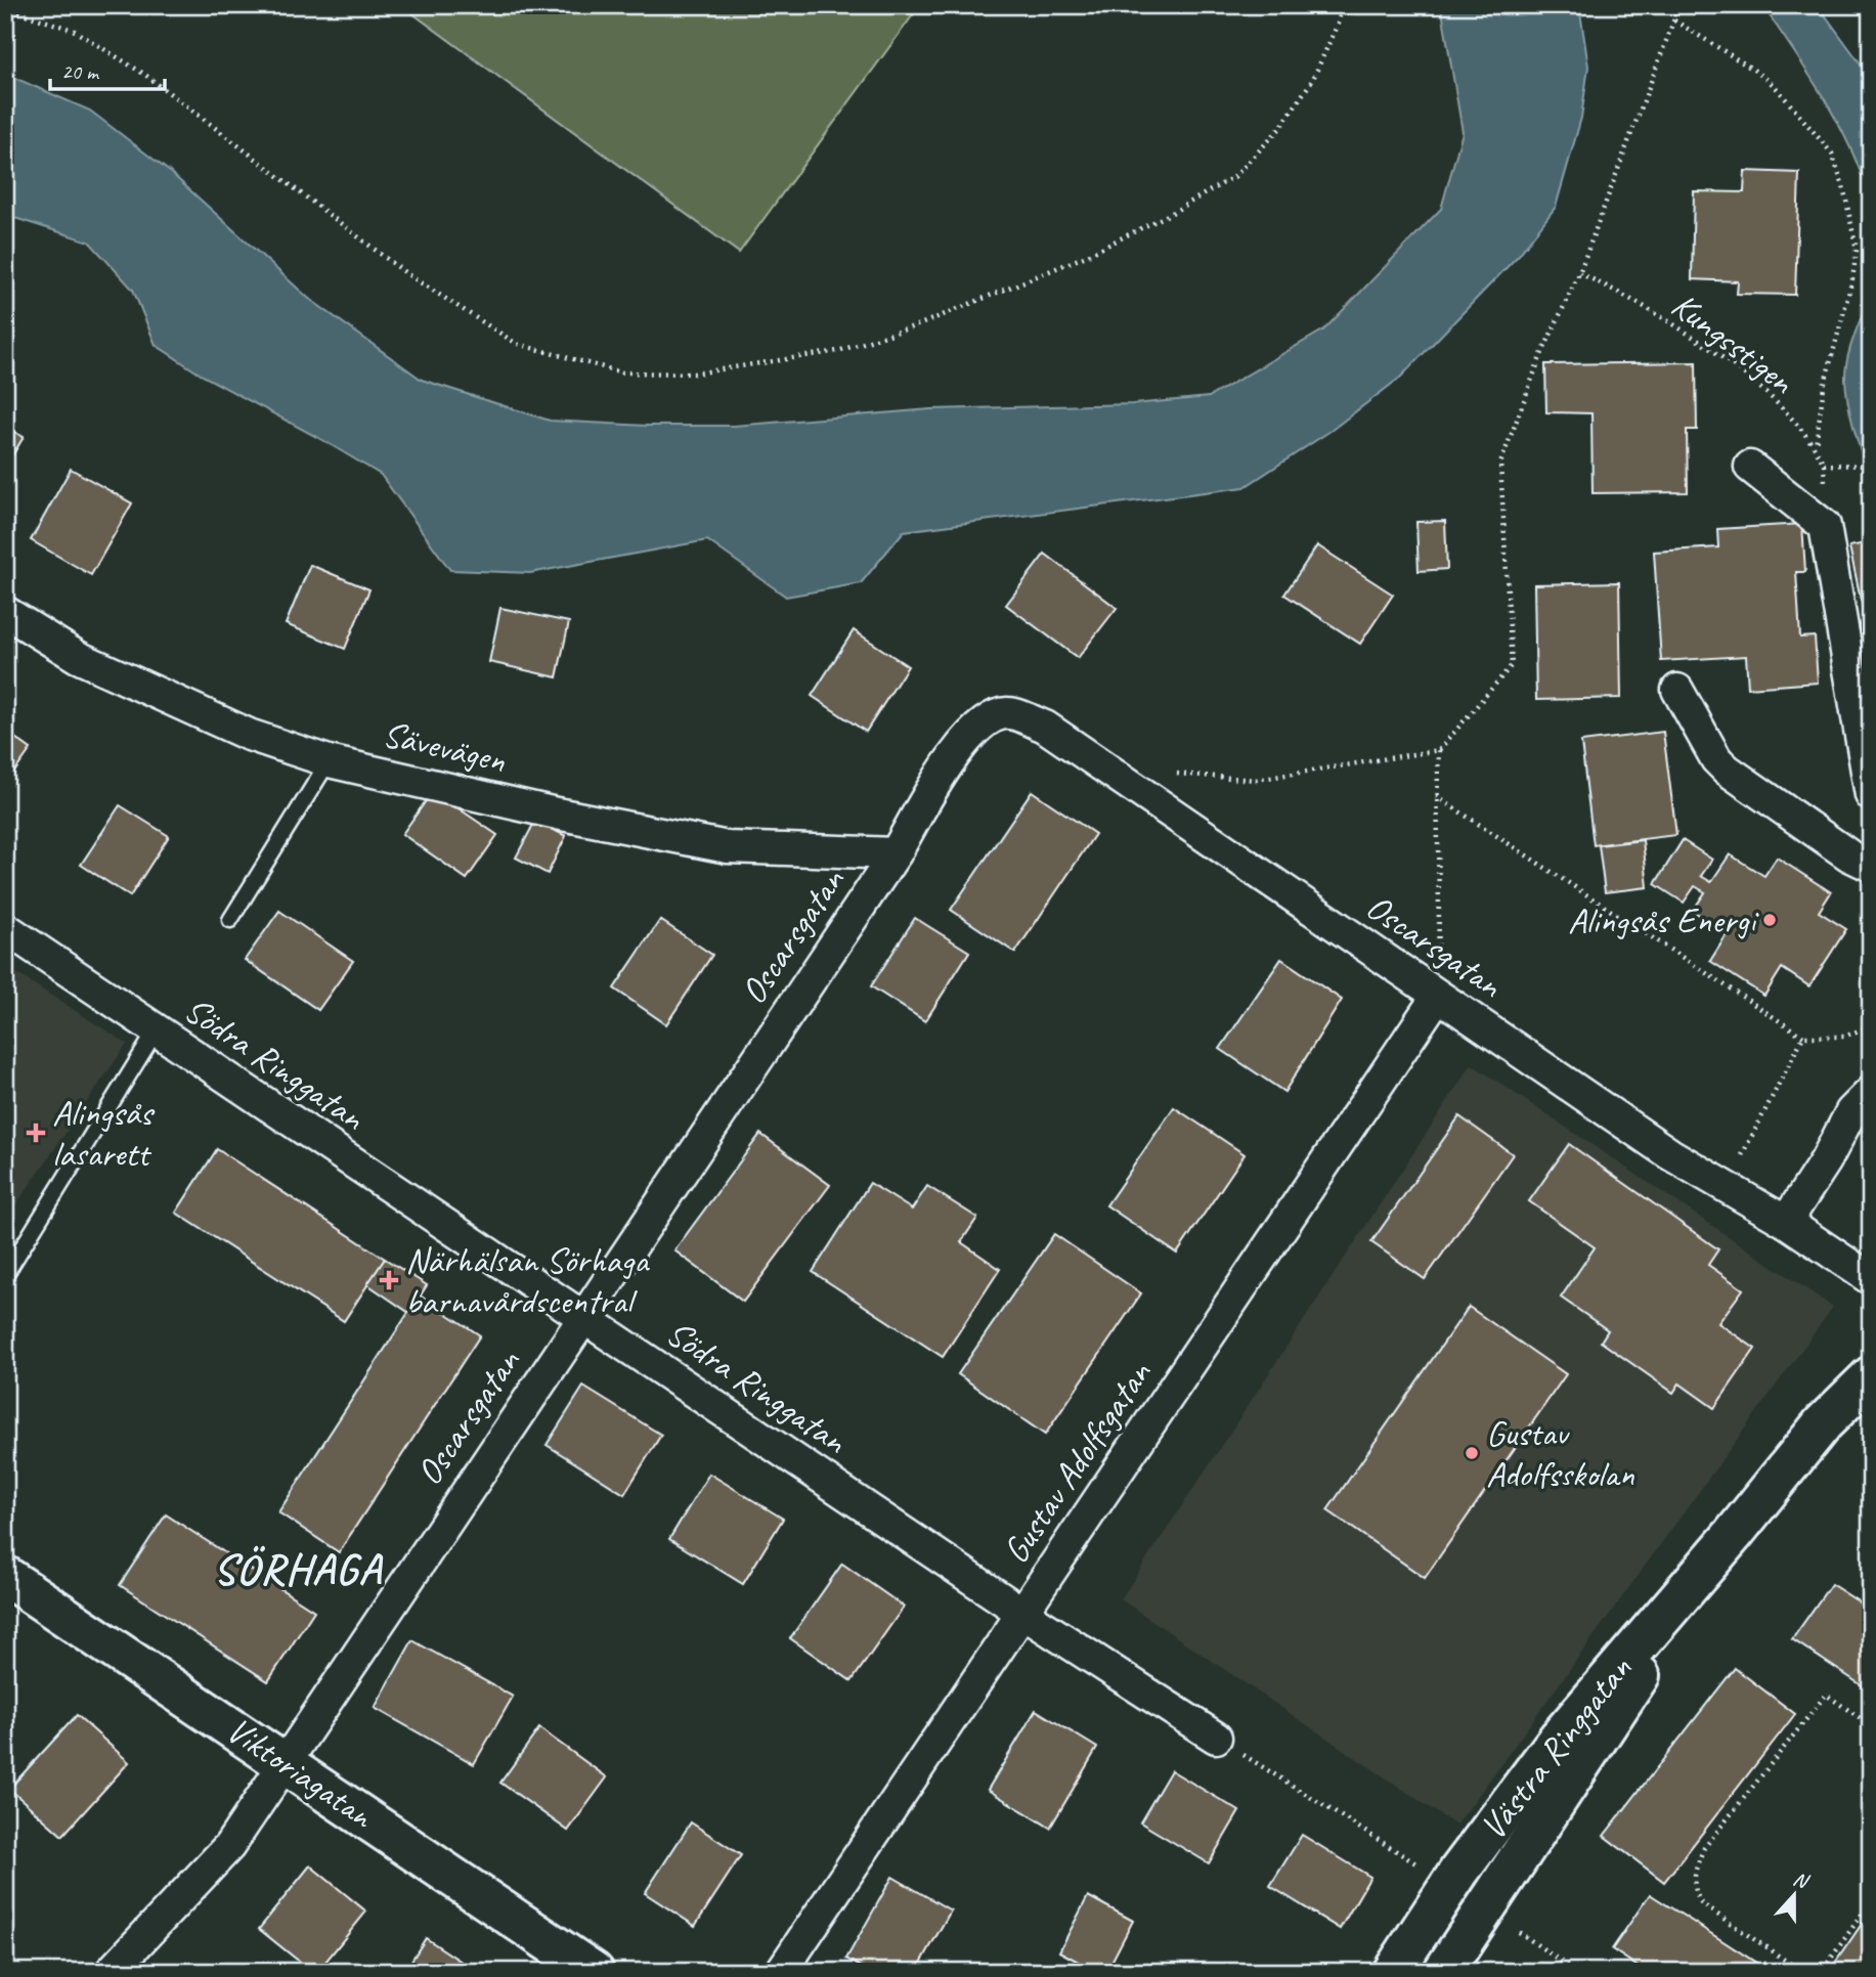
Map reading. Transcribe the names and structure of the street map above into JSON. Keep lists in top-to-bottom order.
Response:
{
  "streets": {
    "street": [
      "Sävevägen",
      "Oscarsgatan",
      "Södra Ringgatan",
      "Gustav Adolfsgatan",
      "Västra Ringgatan",
      "Viktoriagatan"
    ],
    "path": ["Kungsstigen"]
  },
  "crossings": [
    ["Sävevägen", "Oscarsgatan"],
    ["Oscarsgatan", "Södra Ringgatan"],
    ["Oscarsgatan", "Gustav Adolfsgatan"],
    ["Oscarsgatan", "Viktoriagatan"],
    ["Södra Ringgatan", "Gustav Adolfsgatan"]
  ],
  "districts": ["SÖRHAGA"],
  "places": {
    "other": ["Alingsås Energi", "Gustav Adolfsskolan"],
    "health": ["Alingsås lasarett", "Närhälsan Sörhaga barnavårdscentral"]
  },
  "scale_bar": "20 m",
  "north": "top"
}
